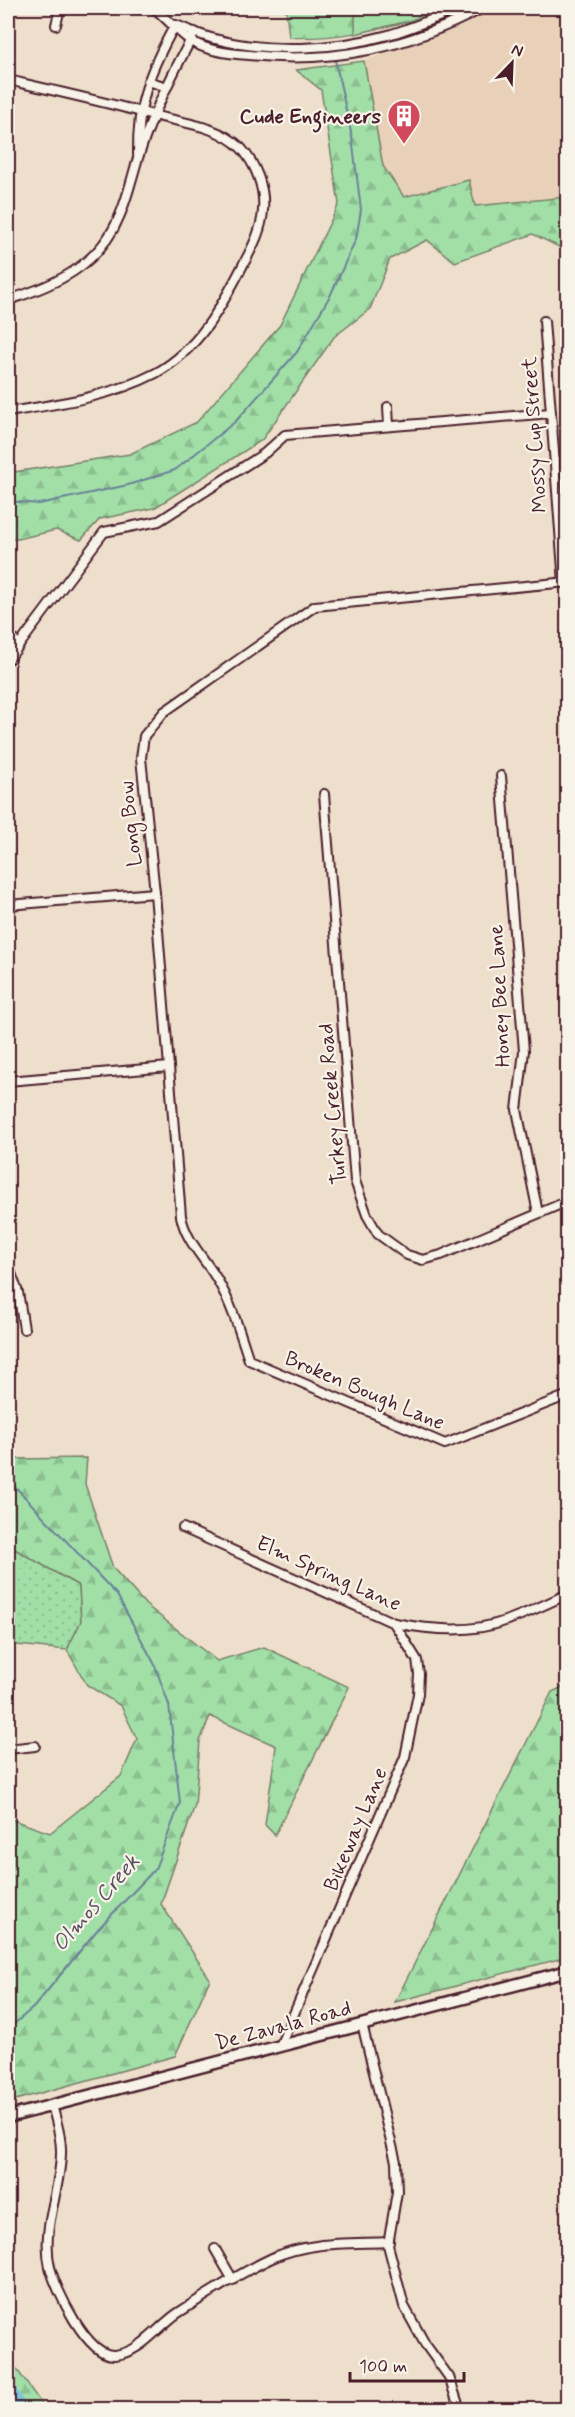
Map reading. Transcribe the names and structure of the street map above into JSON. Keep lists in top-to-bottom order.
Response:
{
  "streets": {
    "main road": ["De Zavala Road"],
    "street": [
      "Mossy Cup Street",
      "Long Bow",
      "Honey Bee Lane",
      "Turkey Creek Road",
      "Broken Bough Lane",
      "Elm Spring Lane",
      "Bikeway Lane"
    ]
  },
  "crossings": [
    ["Mossy Cup Street", "Long Bow"],
    ["Long Bow", "Broken Bough Lane"],
    ["Honey Bee Lane", "Turkey Creek Road"],
    ["Elm Spring Lane", "Bikeway Lane"],
    ["Bikeway Lane", "De Zavala Road"]
  ],
  "water": ["Olmos Creek"],
  "places": {
    "building": ["Cude Engineers"]
  },
  "scale_bar": "100 m",
  "north": "top right"
}
